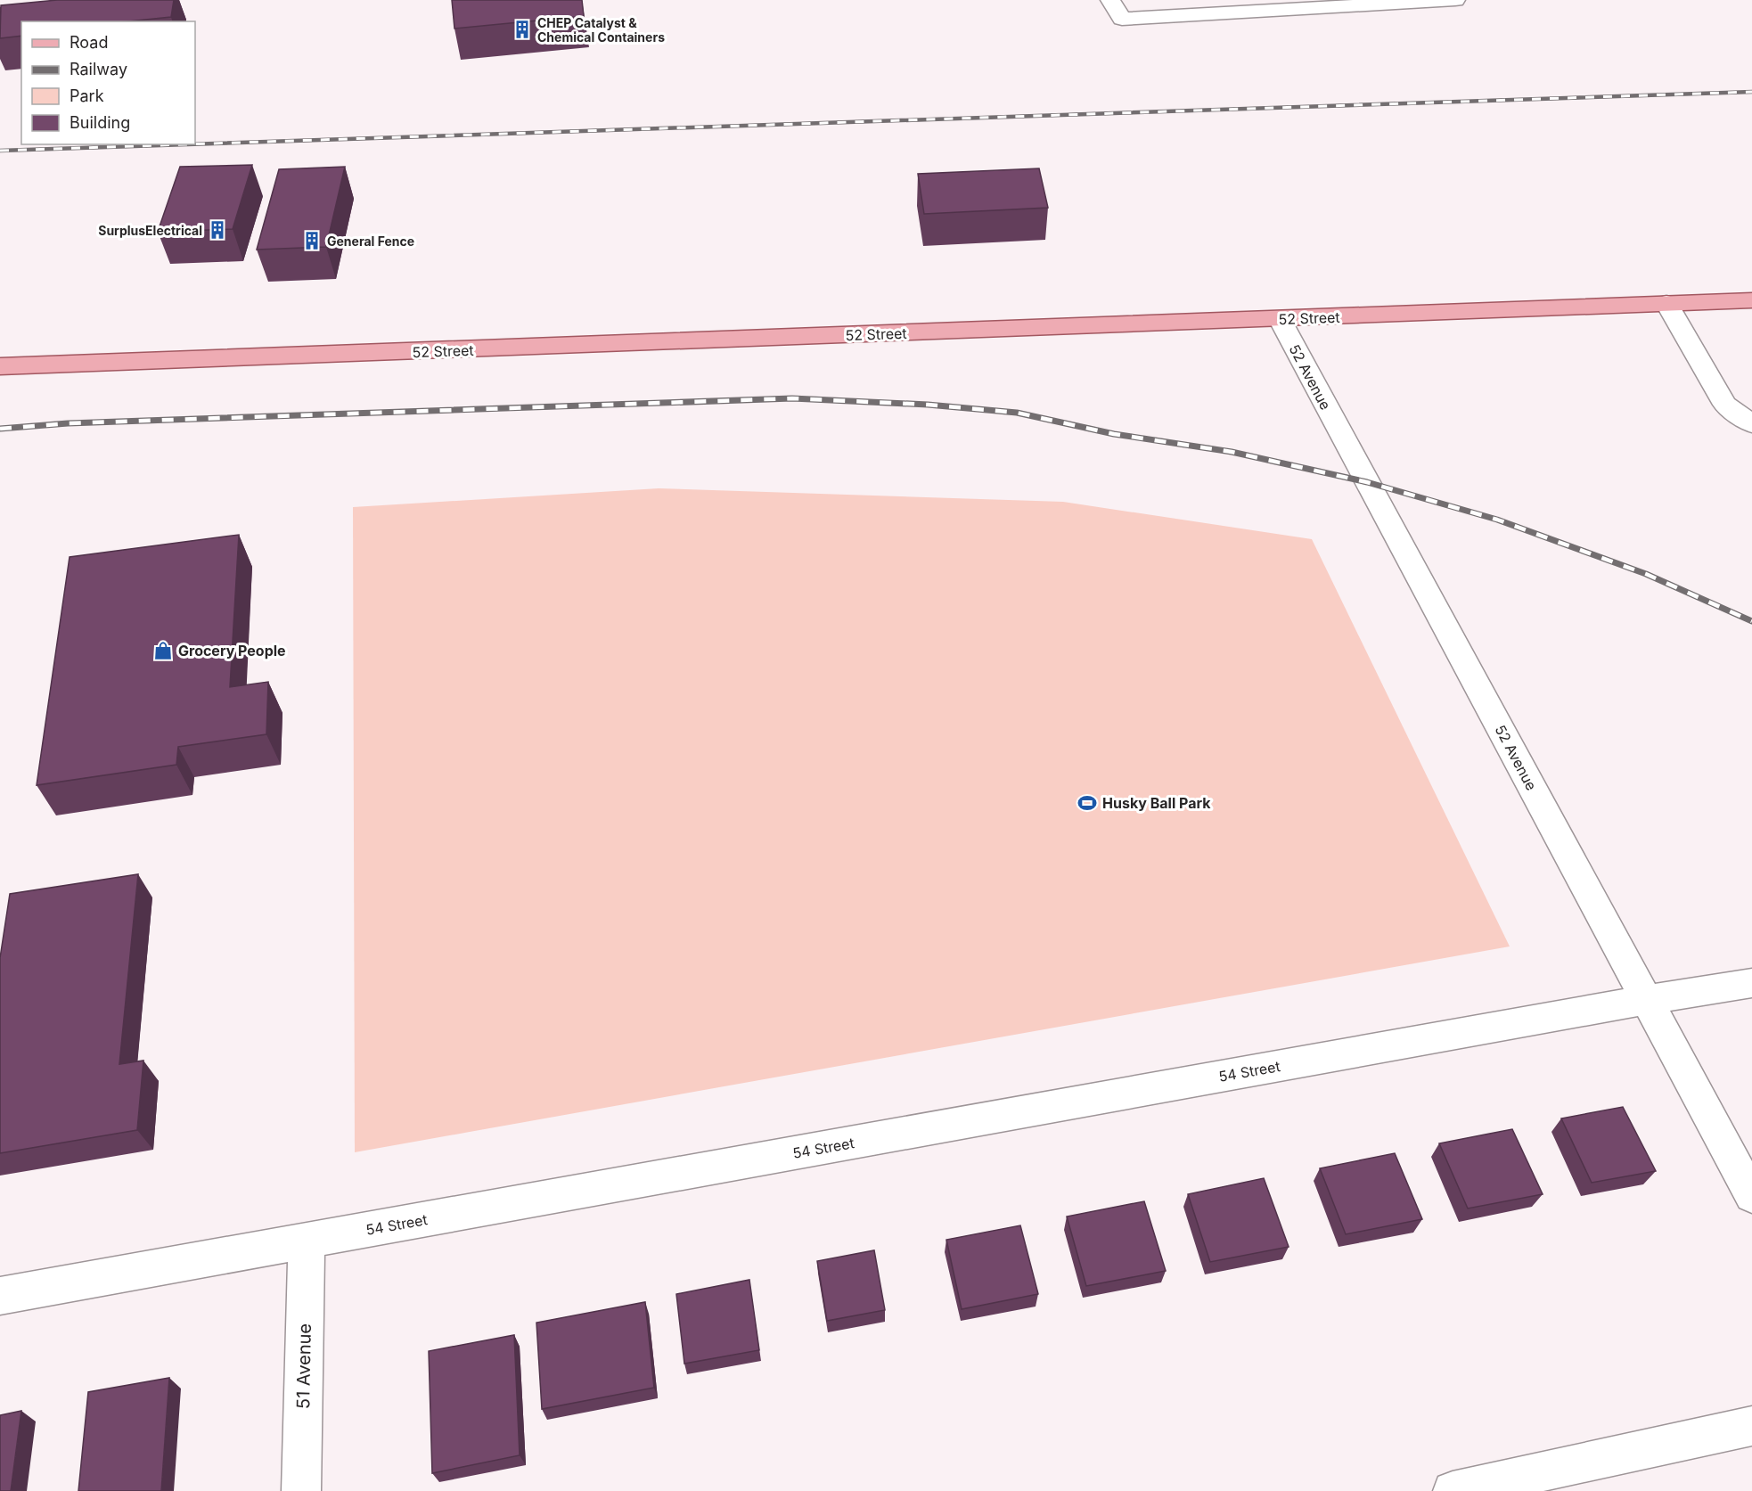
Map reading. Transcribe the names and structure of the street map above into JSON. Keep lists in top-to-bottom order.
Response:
{
  "streets": {
    "main road": ["52 Street"],
    "street": ["52 Avenue", "54 Street", "51 Avenue"]
  },
  "crossings": [
    ["52 Street", "52 Avenue"],
    ["52 Avenue", "54 Street"],
    ["54 Street", "51 Avenue"]
  ],
  "places": {
    "building": ["CHEP Catalyst & Chemical Containers", "SurplusElectrical", "General Fence"],
    "shop": ["Grocery People"],
    "sports": ["Husky Ball Park"]
  },
  "legend": [
    "Road",
    "Railway",
    "Park",
    "Building"
  ]
}
